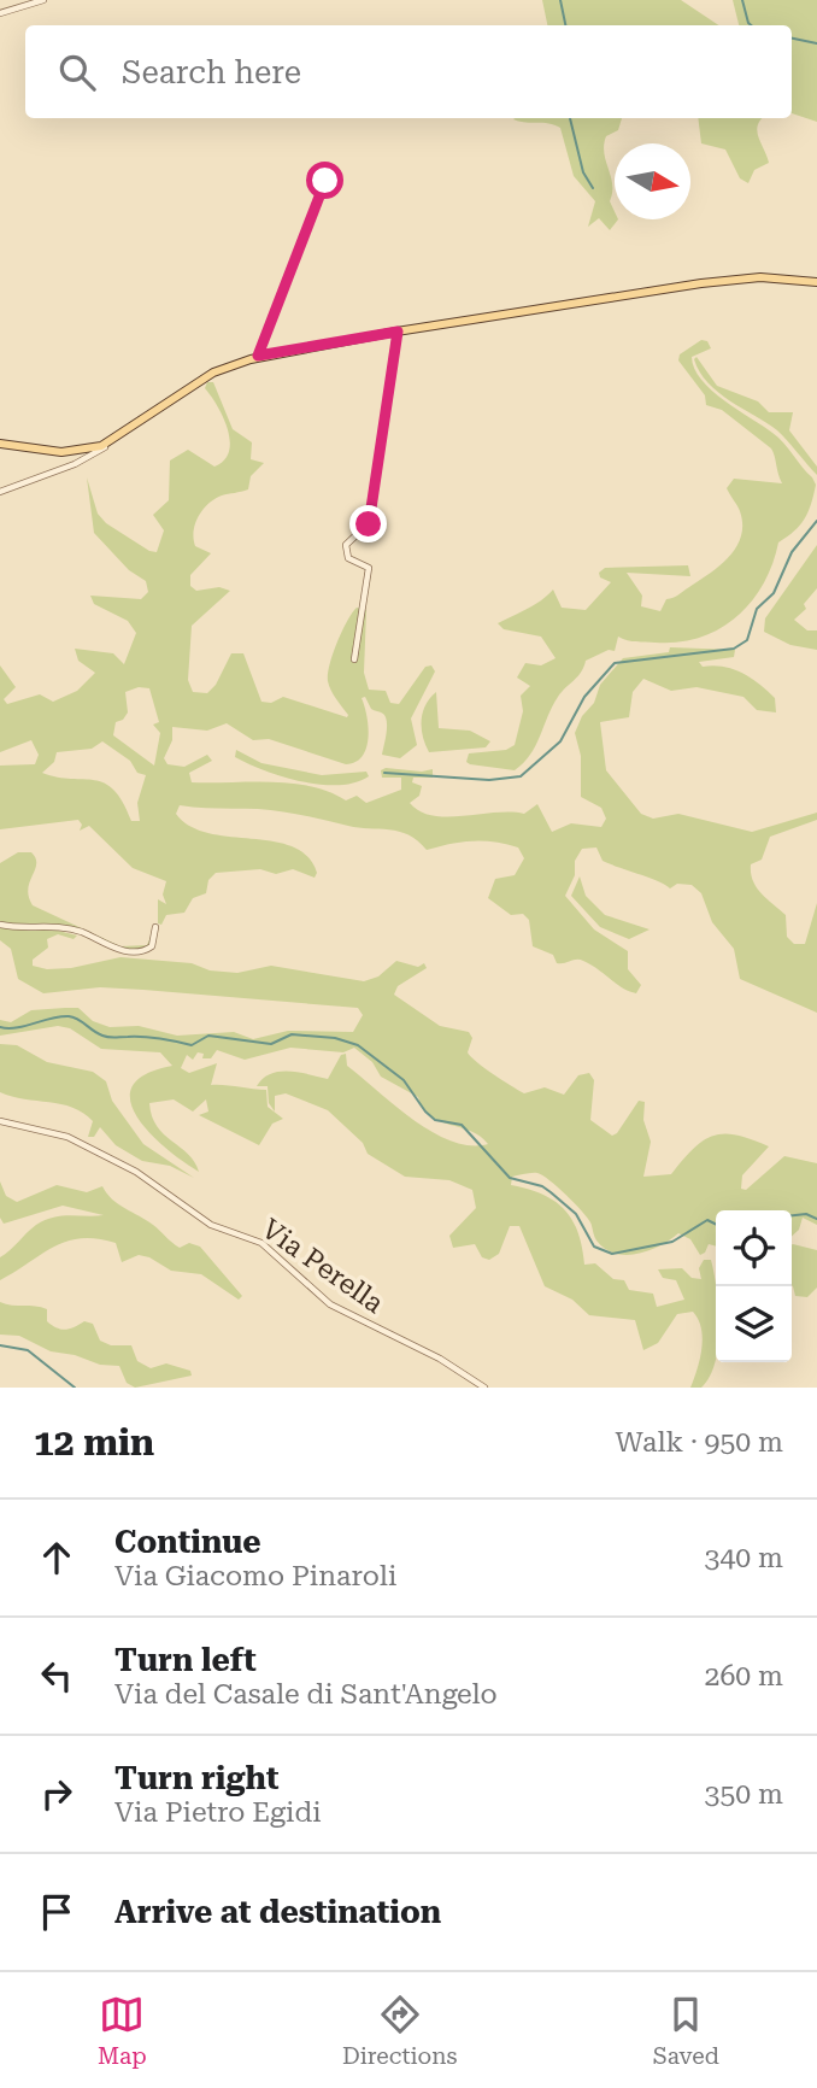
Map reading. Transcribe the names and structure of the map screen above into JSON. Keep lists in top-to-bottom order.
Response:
{
  "streets": {
    "street": ["Via Perella"]
  },
  "north": "right",
  "page": {
    "search": "Search here",
    "heading": ["12 min", "Walk · 950 m"],
    "list": [
      ["Continue", "Via Giacomo Pinaroli", "340 m"],
      ["Turn left", "Via del Casale di Sant'Angelo", "260 m"],
      ["Turn right", "Via Pietro Egidi", "350 m"],
      "Arrive at destination"
    ],
    "nav": ["Map", "Directions", "Saved"]
  }
}
